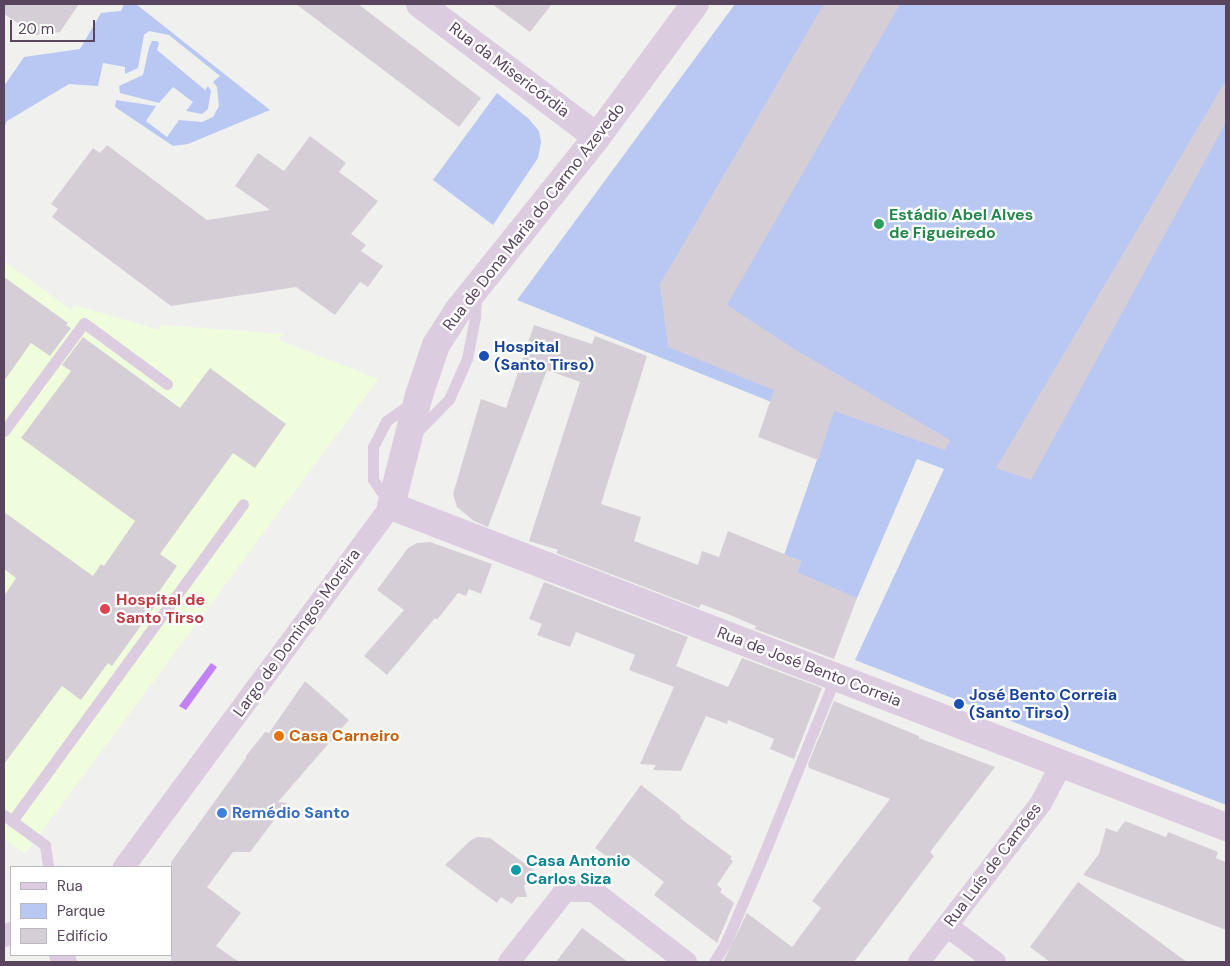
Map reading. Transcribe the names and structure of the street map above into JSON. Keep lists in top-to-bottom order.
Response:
{
  "streets": {
    "street": [
      "Rua da Misericórdia",
      "Rua de Dona Maria do Carmo Azevedo",
      "Largo de Domingos Moreira",
      "Rua de José Bento Correia",
      "Rua Luís de Camões"
    ]
  },
  "crossings": [
    ["Rua da Misericórdia", "Rua de Dona Maria do Carmo Azevedo"],
    ["Rua de Dona Maria do Carmo Azevedo", "Largo de Domingos Moreira"],
    ["Rua de Dona Maria do Carmo Azevedo", "Rua de José Bento Correia"],
    ["Largo de Domingos Moreira", "Rua de José Bento Correia"],
    ["Rua de José Bento Correia", "Rua Luís de Camões"]
  ],
  "places": [
    "Estádio Abel Alves de Figueiredo",
    "Hospital (Santo Tirso)",
    "Hospital de Santo Tirso",
    "José Bento Correia (Santo Tirso)",
    "Casa Carneiro",
    "Remédio Santo",
    "Casa Antonio Carlos Siza"
  ],
  "legend": ["Rua", "Parque", "Edifício"],
  "scale_bar": "20 m"
}
